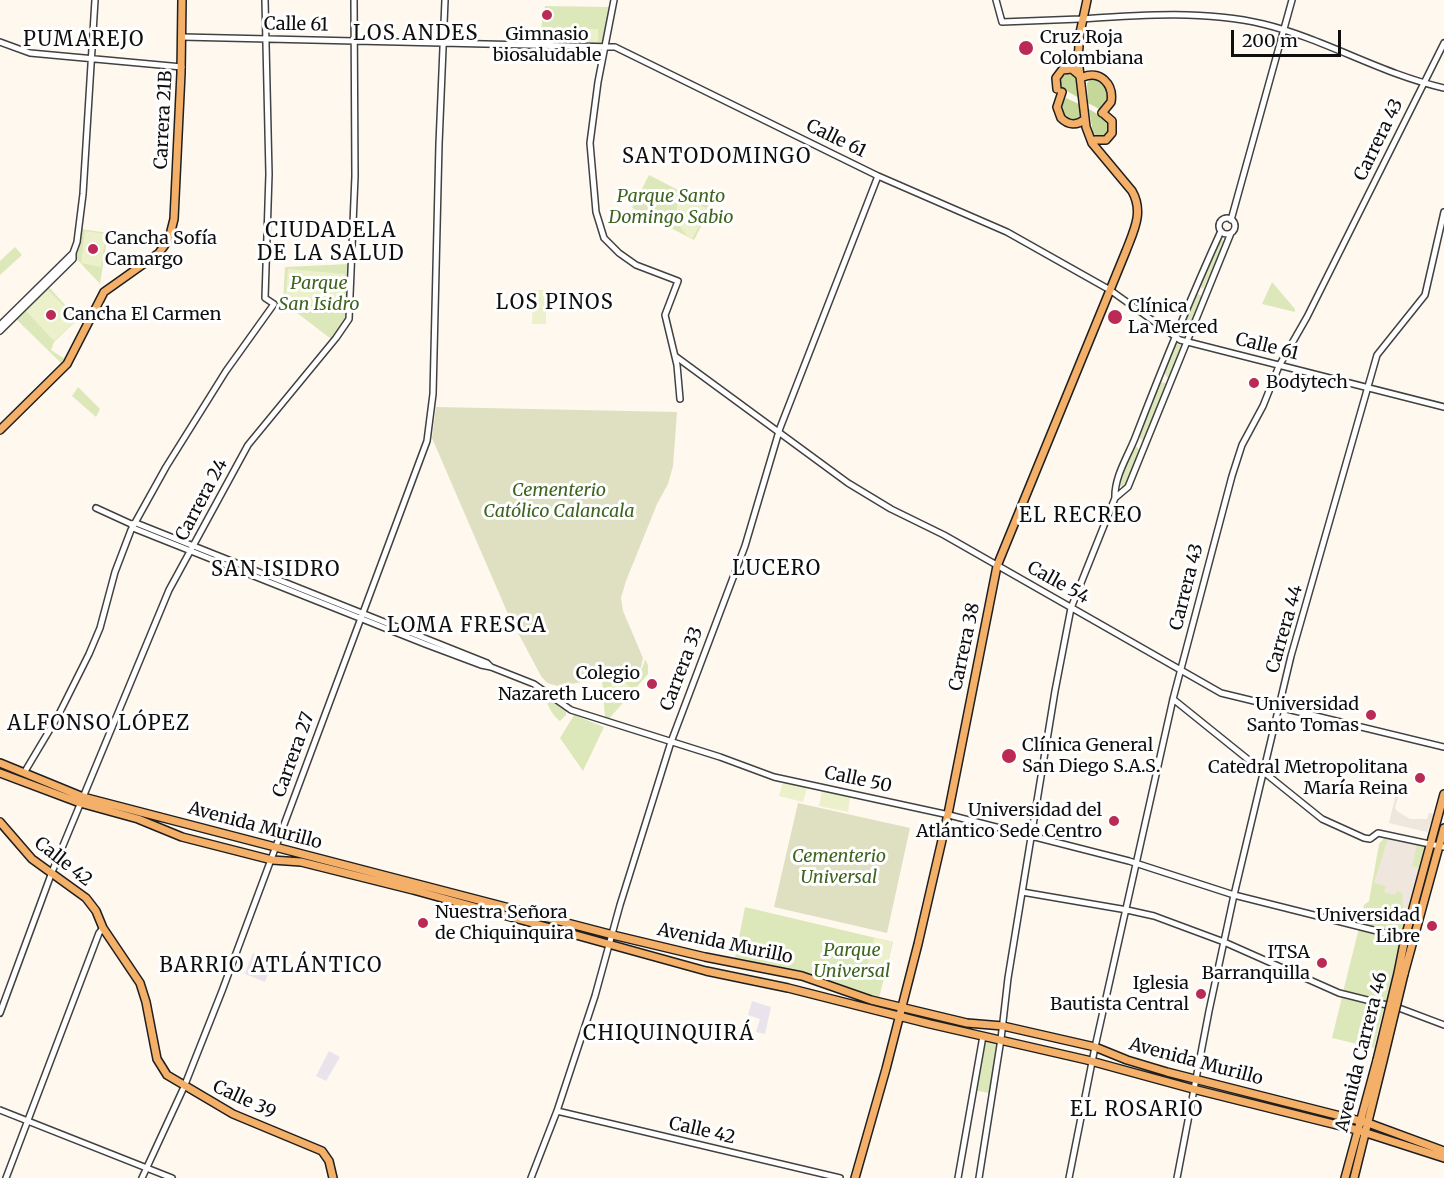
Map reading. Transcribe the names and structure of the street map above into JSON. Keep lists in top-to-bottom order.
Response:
{
  "streets": {
    "main road": [
      "Carrera 21B",
      "Carrera 38",
      "Avenida Murillo",
      "Calle 42",
      "Avenida Carrera 46",
      "Calle 39"
    ],
    "street": [
      "Calle 61",
      "Carrera 43",
      "Carrera 24",
      "Calle 54",
      "Carrera 44",
      "Carrera 33",
      "Carrera 27",
      "Calle 50"
    ]
  },
  "crossings": [
    ["Calle 61", "Carrera 21B"],
    ["Calle 61", "Carrera 43"],
    ["Calle 61", "Carrera 24"],
    ["Calle 61", "Carrera 44"],
    ["Calle 61", "Carrera 38"],
    ["Calle 61", "Carrera 33"],
    ["Calle 61", "Carrera 27"],
    ["Carrera 43", "Calle 54"],
    ["Carrera 43", "Calle 50"],
    ["Carrera 43", "Avenida Murillo"],
    ["Carrera 24", "Calle 50"],
    ["Carrera 24", "Avenida Murillo"],
    ["Carrera 24", "Calle 42"],
    ["Calle 54", "Carrera 44"],
    ["Calle 54", "Carrera 38"],
    ["Calle 54", "Carrera 33"],
    ["Carrera 44", "Calle 50"],
    ["Carrera 44", "Avenida Murillo"],
    ["Carrera 38", "Calle 50"],
    ["Carrera 38", "Avenida Murillo"],
    ["Carrera 33", "Calle 50"],
    ["Carrera 33", "Avenida Murillo"],
    ["Carrera 33", "Calle 42"],
    ["Carrera 27", "Calle 50"],
    ["Carrera 27", "Avenida Murillo"],
    ["Carrera 27", "Calle 39"],
    ["Calle 50", "Avenida Carrera 46"],
    ["Avenida Murillo", "Avenida Carrera 46"],
    ["Calle 42", "Calle 39"]
  ],
  "districts": [
    "LOS ANDES",
    "PUMAREJO",
    "SANTODOMINGO",
    "CIUDADELA DE LA SALUD",
    "LOS PINOS",
    "EL RECREO",
    "LUCERO",
    "SAN ISIDRO",
    "LOMA FRESCA",
    "ALFONSO LÓPEZ",
    "BARRIO ATLÁNTICO",
    "CHIQUINQUIRÁ",
    "EL ROSARIO"
  ],
  "parks": [
    "Parque Santo Domingo Sabio",
    "Parque San Isidro",
    "Cementerio Católico Calancala",
    "Cementerio Universal",
    "Parque Universal"
  ],
  "places": [
    "Gimnasio biosaludable",
    "Cruz Roja Colombiana",
    "Cancha Sofía Camargo",
    "Cancha El Carmen",
    "Clínica La Merced",
    "Bodytech",
    "Colegio Nazareth Lucero",
    "Universidad Santo Tomas",
    "Clínica General San Diego S.A.S.",
    "Catedral Metropolitana María Reina",
    "Universidad del Atlántico Sede Centro",
    "Nuestra Señora de Chiquinquira",
    "Universidad Libre",
    "ITSA Barranquilla",
    "Iglesia Bautista Central"
  ],
  "scale_bar": "200 m"
}
